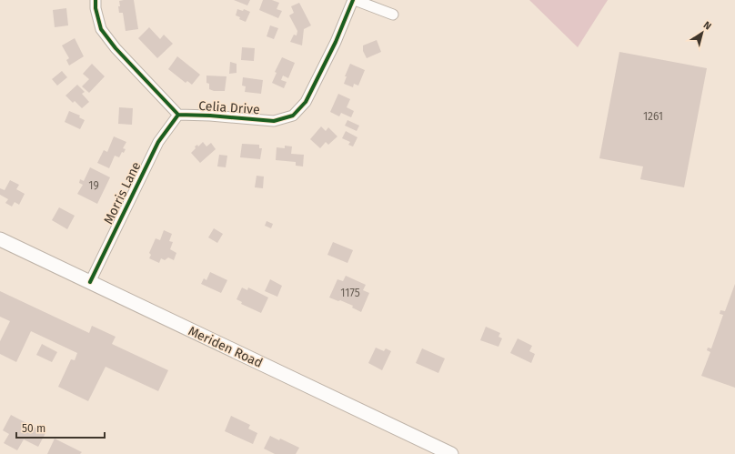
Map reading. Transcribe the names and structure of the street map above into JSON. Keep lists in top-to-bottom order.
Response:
{
  "streets": {
    "main road": ["Meriden Road"],
    "street": ["Celia Drive", "Morris Lane"]
  },
  "crossings": [
    ["Celia Drive", "Morris Lane"],
    ["Morris Lane", "Meriden Road"]
  ],
  "house_numbers": ["1261", "19", "1175"],
  "scale_bar": "50 m",
  "north": "top right"
}
